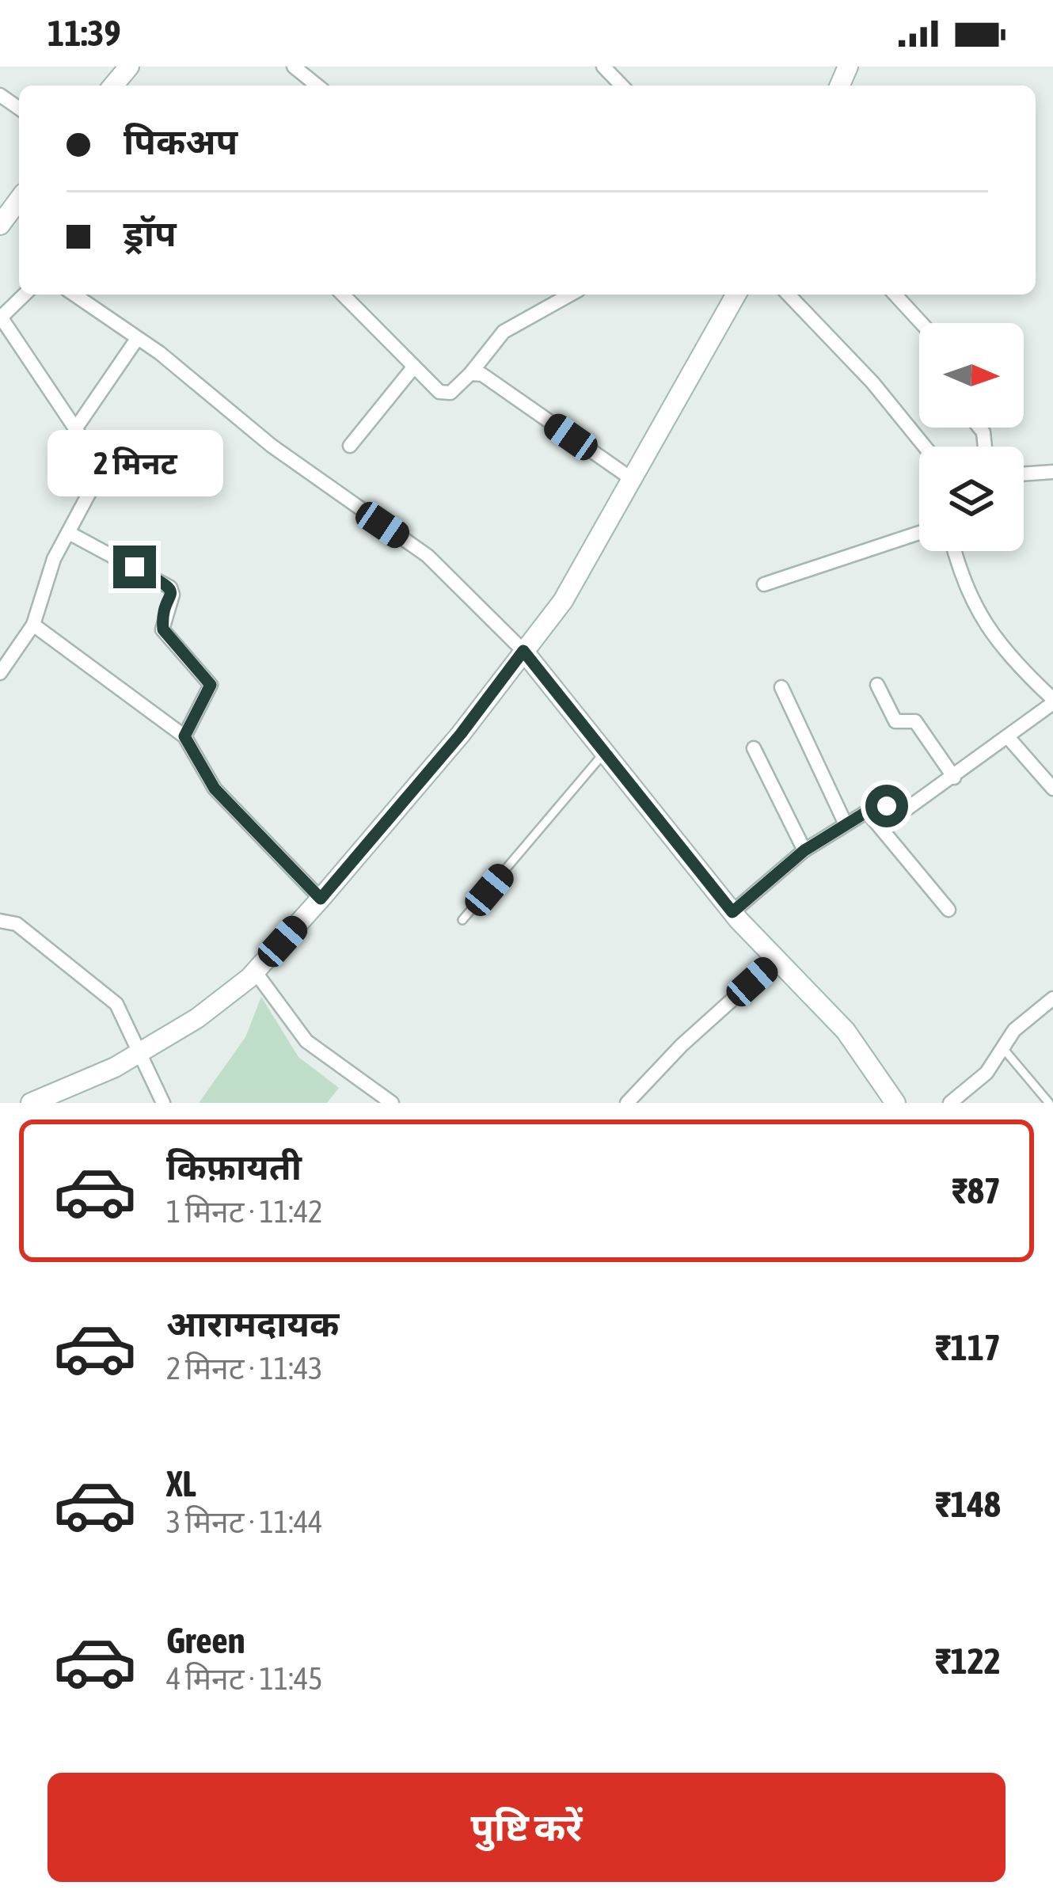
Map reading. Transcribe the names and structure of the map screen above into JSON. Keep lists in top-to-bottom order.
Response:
{
  "north": "right",
  "page": {
    "status": "11:39",
    "banner": ["पिकअप", "ड्रॉप"],
    "bubble": "2 मिनट",
    "list": [
      {
        "name": "किफ़ायती",
        "note": "1 मिनट · 11:42",
        "value": "₹87"
      },
      {
        "name": "आरामदायक",
        "note": "2 मिनट · 11:43",
        "value": "₹117"
      },
      {
        "name": "XL",
        "note": "3 मिनट · 11:44",
        "value": "₹148"
      },
      {
        "name": "Green",
        "note": "4 मिनट · 11:45",
        "value": "₹122"
      }
    ],
    "buttons": "पुष्टि करें"
  }
}
